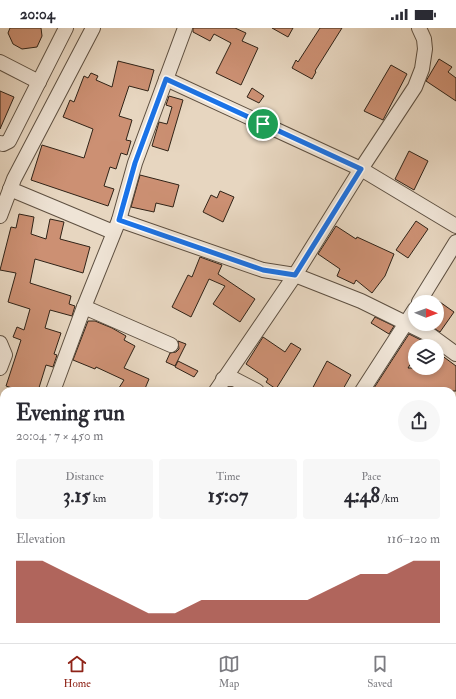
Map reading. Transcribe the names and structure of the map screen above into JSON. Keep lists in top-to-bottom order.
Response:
{
  "north": "right",
  "page": {
    "status": "20:04",
    "heading": ["Evening run", "20:04 · 7 × 450 m"],
    "stats": [
      ["Distance", "3.15 km"],
      ["Time", "15:07"],
      ["Pace", "4:48 /km"]
    ],
    "chart": ["Elevation", "116–120 m"],
    "tabs": ["Home", "Map", "Saved"]
  }
}
